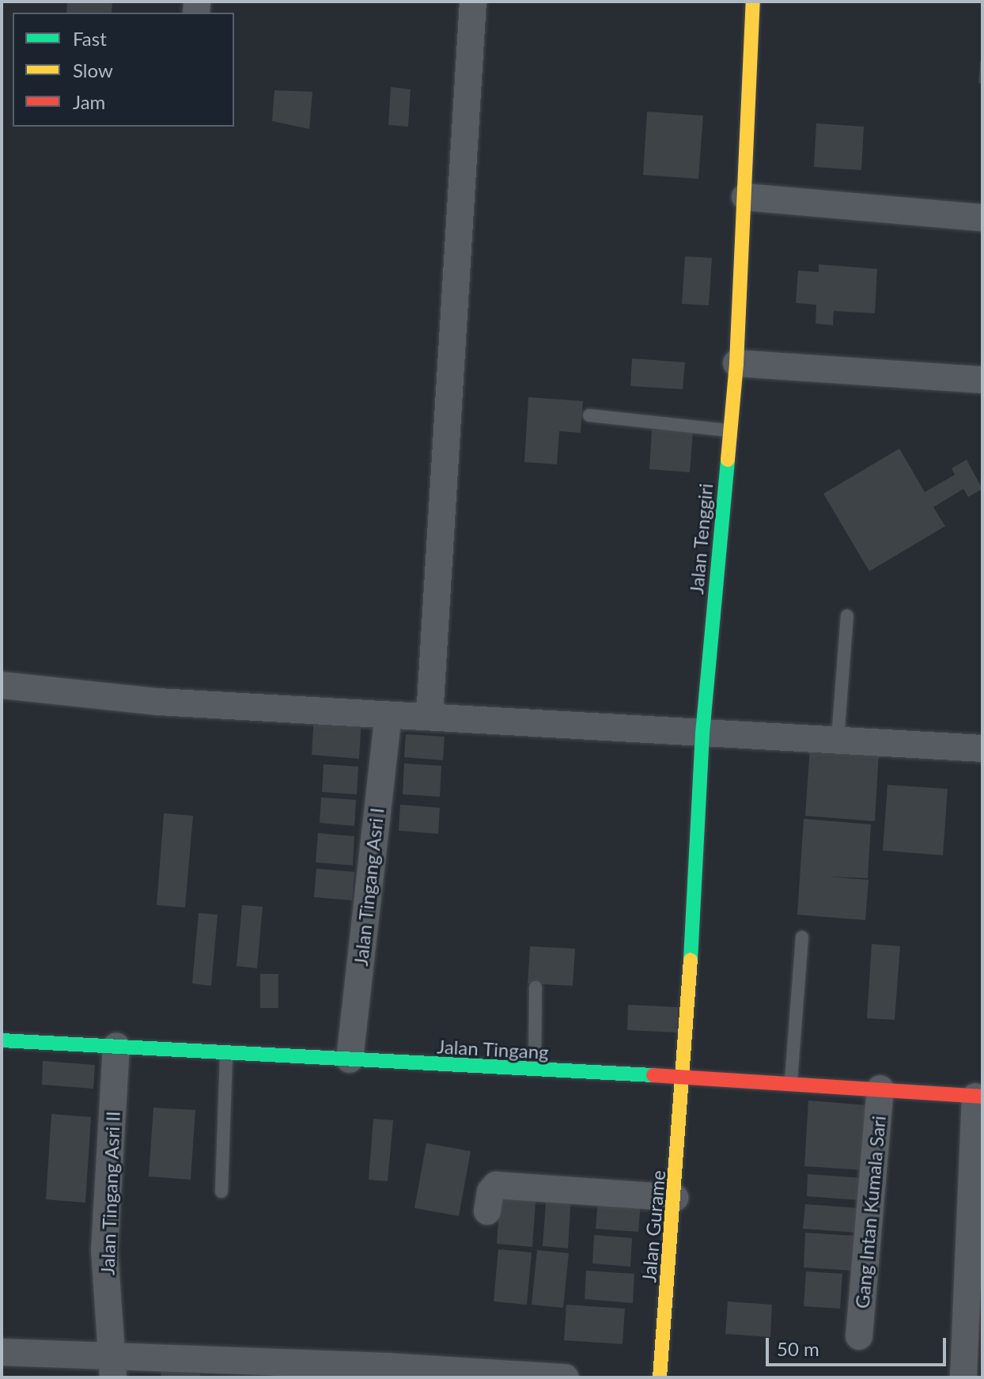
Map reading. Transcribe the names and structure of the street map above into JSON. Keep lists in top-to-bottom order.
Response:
{
  "streets": {
    "street": [
      "Jalan Tenggiri",
      "Jalan Tingang Asri I",
      "Jalan Tingang",
      "Jalan Tingang Asri II",
      "Gang Intan Kumala Sari",
      "Jalan Gurame"
    ]
  },
  "crossings": [
    ["Jalan Tenggiri", "Jalan Tingang"],
    ["Jalan Tenggiri", "Jalan Gurame"],
    ["Jalan Tingang Asri I", "Jalan Tingang"],
    ["Jalan Tingang", "Jalan Tingang Asri II"],
    ["Jalan Tingang", "Gang Intan Kumala Sari"],
    ["Jalan Tingang", "Jalan Gurame"]
  ],
  "legend": ["Fast", "Slow", "Jam"],
  "scale_bar": "50 m"
}
